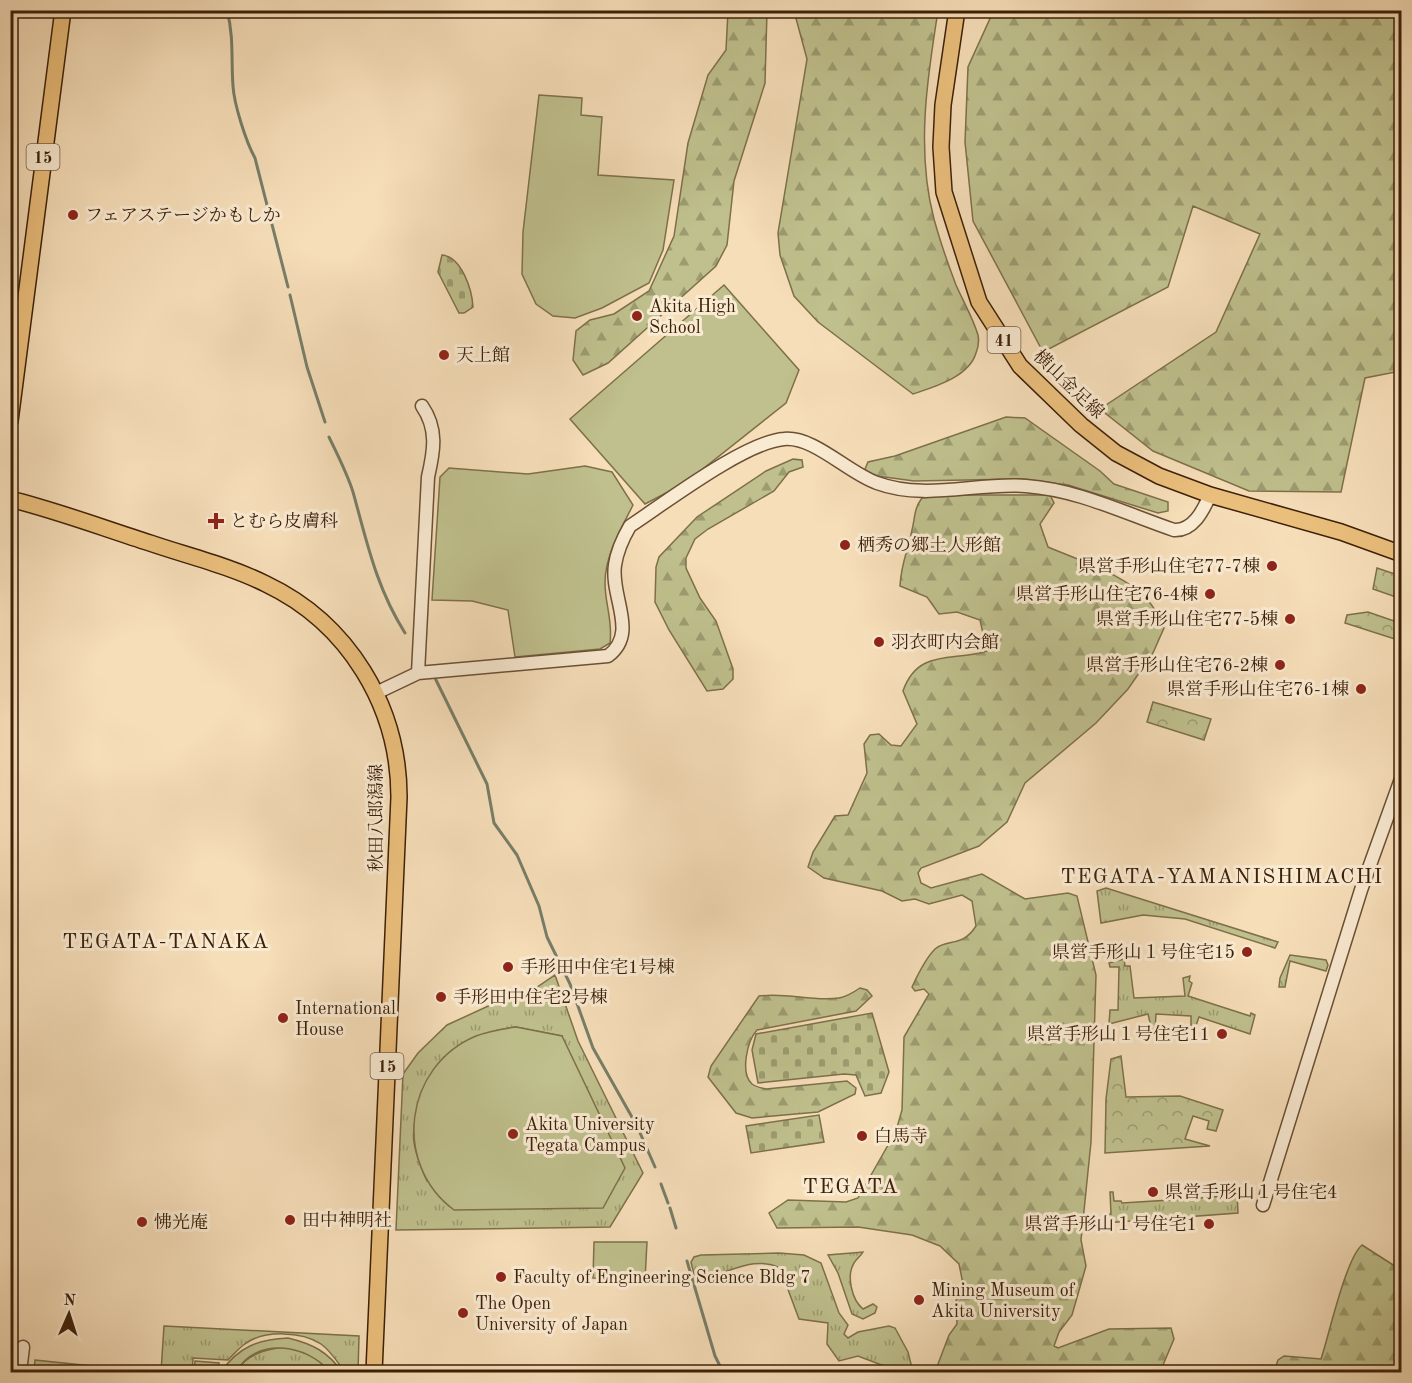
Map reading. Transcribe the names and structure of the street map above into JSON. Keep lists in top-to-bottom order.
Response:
{
  "streets": {
    "main road": [
      "15",
      "41",
      "横山金足線",
      "秋田八郎潟線"
    ]
  },
  "districts": ["TEGATA-YAMANISHIMACHI", "TEGATA-TANAKA", "TEGATA"],
  "places": {
    "other": [
      "フェアステージかもしか",
      "Akita High School",
      "天上館",
      "栖秀の郷土人形館",
      "県営手形山住宅77-7棟",
      "県営手形山住宅76-4棟",
      "県営手形山住宅77-5棟",
      "羽衣町内会館",
      "県営手形山住宅76-2棟",
      "県営手形山住宅76-1棟",
      "県営手形山１号住宅15",
      "手形田中住宅1号棟",
      "手形田中住宅2号棟",
      "International House",
      "県営手形山１号住宅11",
      "Akita University Tegata Campus",
      "白馬寺",
      "県営手形山１号住宅4",
      "田中神明社",
      "怫光庵",
      "県営手形山１号住宅1",
      "Faculty of Engineering Science Bldg 7",
      "Mining Museum of Akita University",
      "The Open University of Japan"
    ],
    "health": ["とむら皮膚科"]
  },
  "north": "top"
}
